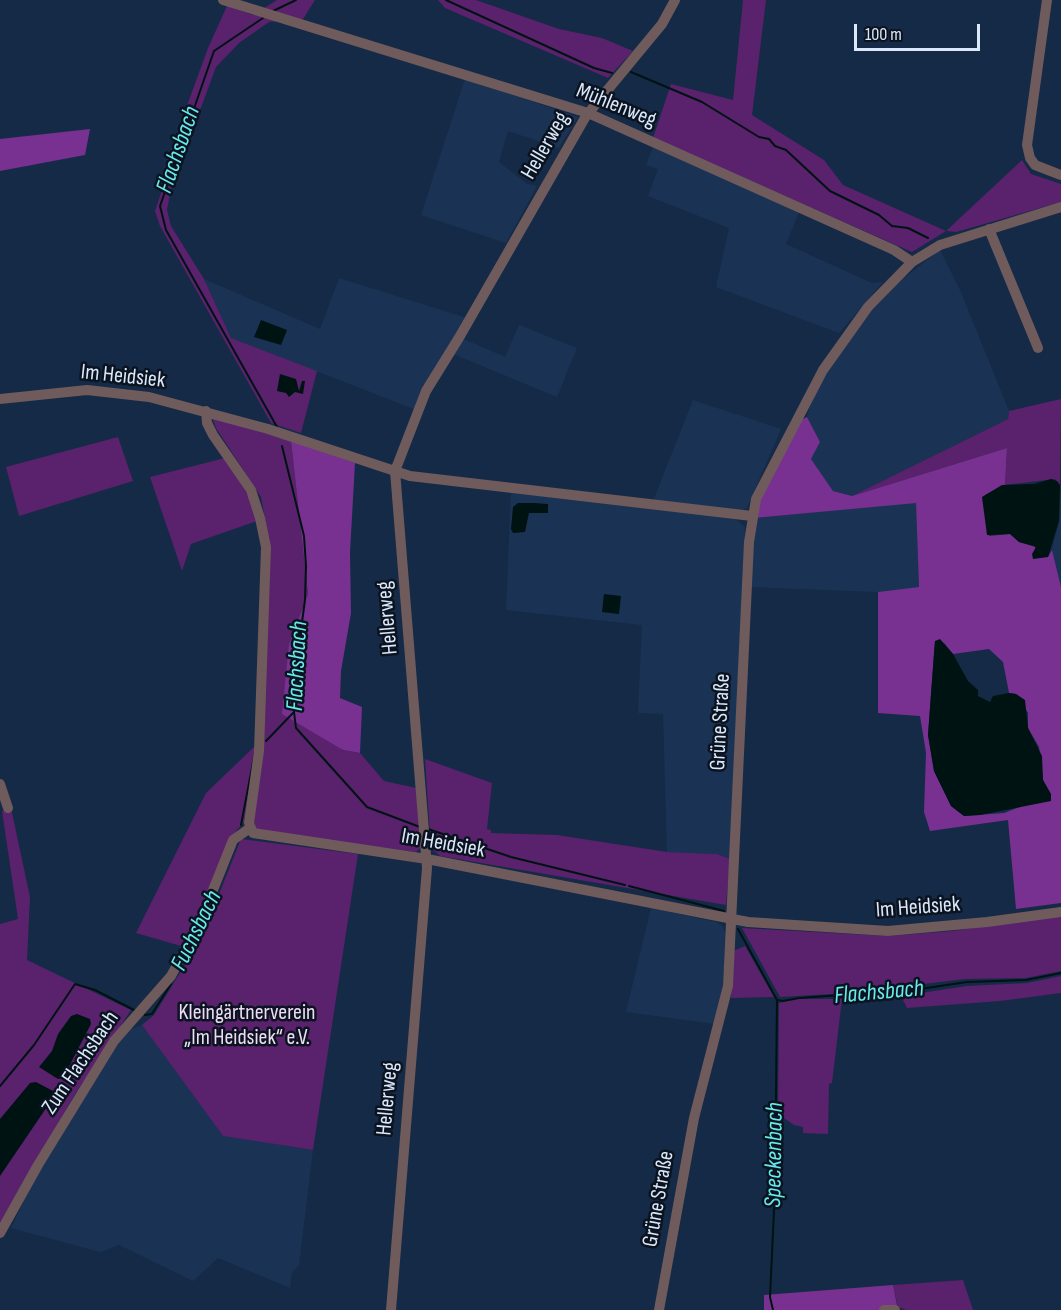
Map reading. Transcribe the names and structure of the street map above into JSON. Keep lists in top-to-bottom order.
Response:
{
  "streets": {
    "street": [
      "Mühlenweg",
      "Hellerweg",
      "Im Heidsiek",
      "Grüne Straße",
      "Zum Flachsbach"
    ]
  },
  "crossings": [
    ["Mühlenweg", "Hellerweg"],
    ["Mühlenweg", "Grüne Straße"],
    ["Hellerweg", "Im Heidsiek"],
    ["Im Heidsiek", "Grüne Straße"],
    ["Im Heidsiek", "Zum Flachsbach"]
  ],
  "water": ["Flachsbach", "Fuchsbach", "Speckenbach"],
  "parks": ["Kleingärtnerverein „Im Heidsiek“ e.V."],
  "scale_bar": "100 m"
}
